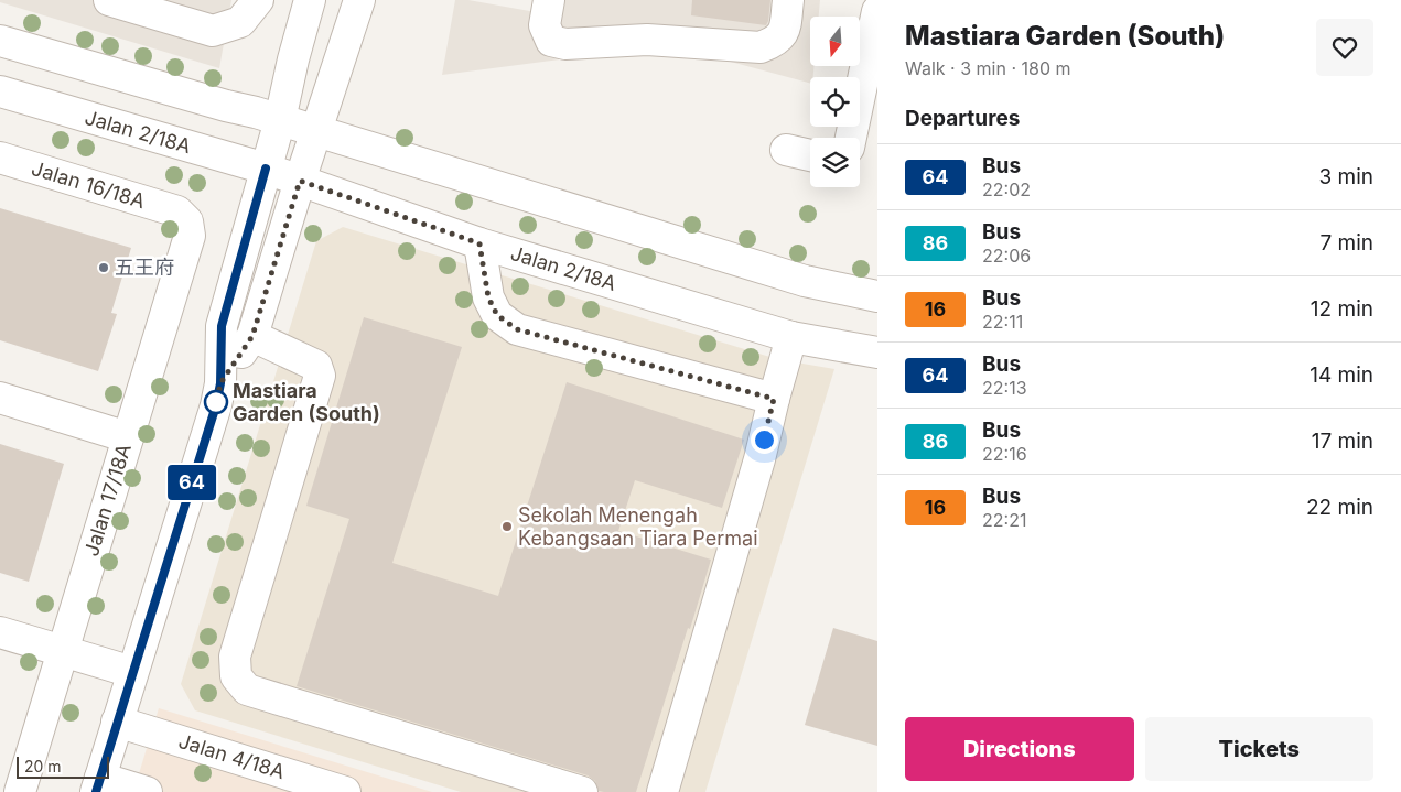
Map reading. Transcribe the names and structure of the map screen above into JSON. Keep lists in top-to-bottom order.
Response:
{
  "streets": {
    "street": [
      "Jalan 2/18A",
      "Jalan 16/18A",
      "Jalan 17/18A",
      "Jalan 4/18A"
    ]
  },
  "crossings": [
    ["Jalan 16/18A", "Jalan 17/18A"]
  ],
  "places": ["五王府", "Mastiara Garden (South)", "Sekolah Menengah Kebangsaan Tiara Permai"],
  "lines": ["bus line 64"],
  "scale_bar": "20 m",
  "north": "bottom",
  "page": {
    "on_map": "64",
    "heading": [
      ["Mastiara Garden (South)", "Walk · 3 min · 180 m"],
      "Departures"
    ],
    "list": [
      {
        "mark": "64",
        "name": "Bus",
        "note": "22:02",
        "value": "3 min"
      },
      {
        "mark": "86",
        "name": "Bus",
        "note": "22:06",
        "value": "7 min"
      },
      {
        "mark": "16",
        "name": "Bus",
        "note": "22:11",
        "value": "12 min"
      },
      {
        "mark": "64",
        "name": "Bus",
        "note": "22:13",
        "value": "14 min"
      },
      {
        "mark": "86",
        "name": "Bus",
        "note": "22:16",
        "value": "17 min"
      },
      {
        "mark": "16",
        "name": "Bus",
        "note": "22:21",
        "value": "22 min"
      }
    ],
    "buttons": ["Directions", "Tickets"],
    "scale": "20 m"
  }
}
